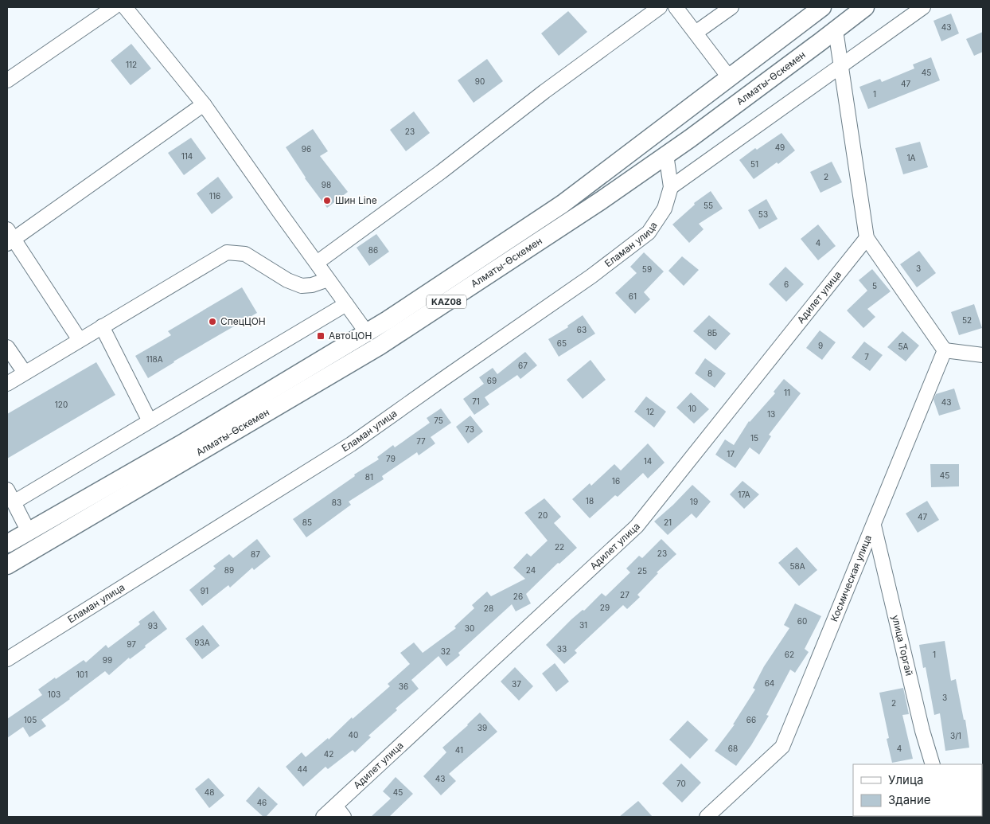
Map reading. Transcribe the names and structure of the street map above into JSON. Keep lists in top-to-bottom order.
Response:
{
  "streets": {
    "main road": ["Алматы-Өскемен", "KAZ08"],
    "street": [
      "Еламан улица",
      "Адилет улица",
      "Космическая улица",
      "улица Торгай"
    ]
  },
  "crossings": [
    ["Алматы-Өскемен", "Еламан улица"],
    ["Космическая улица", "улица Торгай"]
  ],
  "places": {
    "other": ["Шин Line", "СпецЦОН"],
    "transit": ["АвтоЦОН"]
  },
  "house_numbers": [
    "43",
    "112",
    "45",
    "90",
    "47",
    "1",
    "23",
    "49",
    "96",
    "114",
    "1А",
    "51",
    "2",
    "98",
    "116",
    "55",
    "53",
    "4",
    "86",
    "3",
    "59",
    "6",
    "5",
    "61",
    "52",
    "63",
    "8Б",
    "65",
    "9",
    "5А",
    "7",
    "118А",
    "67",
    "8",
    "69",
    "11",
    "71",
    "43",
    "120",
    "10",
    "12",
    "13",
    "75",
    "73",
    "15",
    "77",
    "17",
    "79",
    "14",
    "45",
    "81",
    "16",
    "17А",
    "18",
    "19",
    "83",
    "20",
    "47",
    "85",
    "21",
    "22",
    "23",
    "87",
    "58А",
    "89",
    "24",
    "25",
    "91",
    "27",
    "26",
    "29",
    "28",
    "60",
    "31",
    "93",
    "30",
    "93А",
    "97",
    "33",
    "32",
    "62",
    "1",
    "99",
    "101",
    "64",
    "37",
    "36",
    "103",
    "3",
    "2",
    "105",
    "66",
    "39",
    "40",
    "3/1",
    "68",
    "4",
    "41",
    "42",
    "44",
    "43",
    "70",
    "48",
    "45",
    "46"
  ],
  "legend": ["Улица", "Здание"]
}
